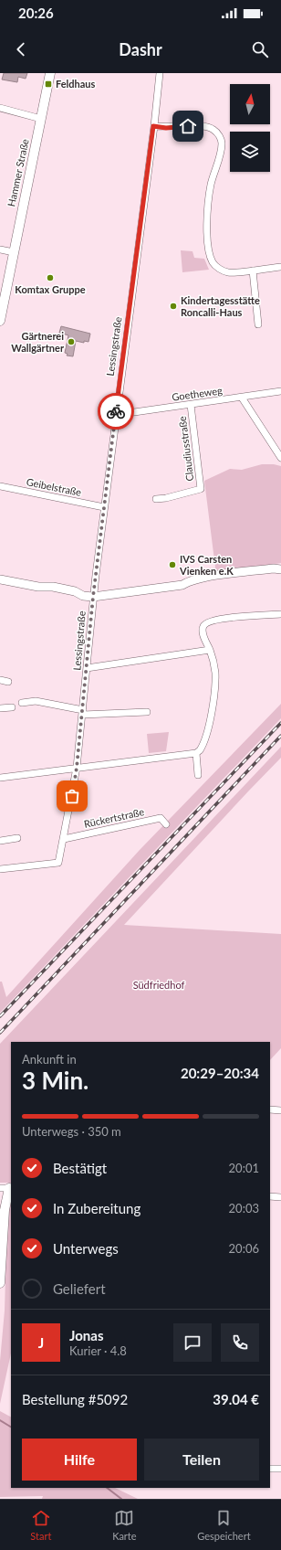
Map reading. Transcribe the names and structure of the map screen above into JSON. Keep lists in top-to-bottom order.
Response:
{
  "streets": {
    "main road": ["Hammer Straße"],
    "street": [
      "Lessingstraße",
      "Goetheweg",
      "Claudiusstraße",
      "Geibelstraße",
      "Rückertstraße"
    ]
  },
  "crossings": [
    ["Lessingstraße", "Goetheweg"],
    ["Lessingstraße", "Geibelstraße"],
    ["Lessingstraße", "Rückertstraße"],
    ["Goetheweg", "Claudiusstraße"]
  ],
  "parks": ["Südfriedhof"],
  "places": {
    "transit": ["Feldhaus"],
    "other": [
      "Komtax Gruppe",
      "Kindertagesstätte Roncalli-Haus",
      "Gärtnerei Wallgärtner",
      "IVS Carsten Vienken e.K"
    ]
  },
  "north": "top",
  "page": {
    "status": "20:26",
    "header": "Dashr",
    "heading": ["3 Min.", "Ankunft in", "20:29–20:34"],
    "panel": [
      "Jonas",
      "Kurier · 4.8",
      "Bestellung #5092",
      "39.04 €"
    ],
    "bar": "Unterwegs · 350 m",
    "list": [
      ["Bestätigt", "20:01"],
      ["In Zubereitung", "20:03"],
      ["Unterwegs", "20:06"],
      "Geliefert"
    ],
    "round": "J",
    "buttons": ["Hilfe", "Teilen"],
    "tabs": ["Start", "Karte", "Gespeichert"]
  }
}
